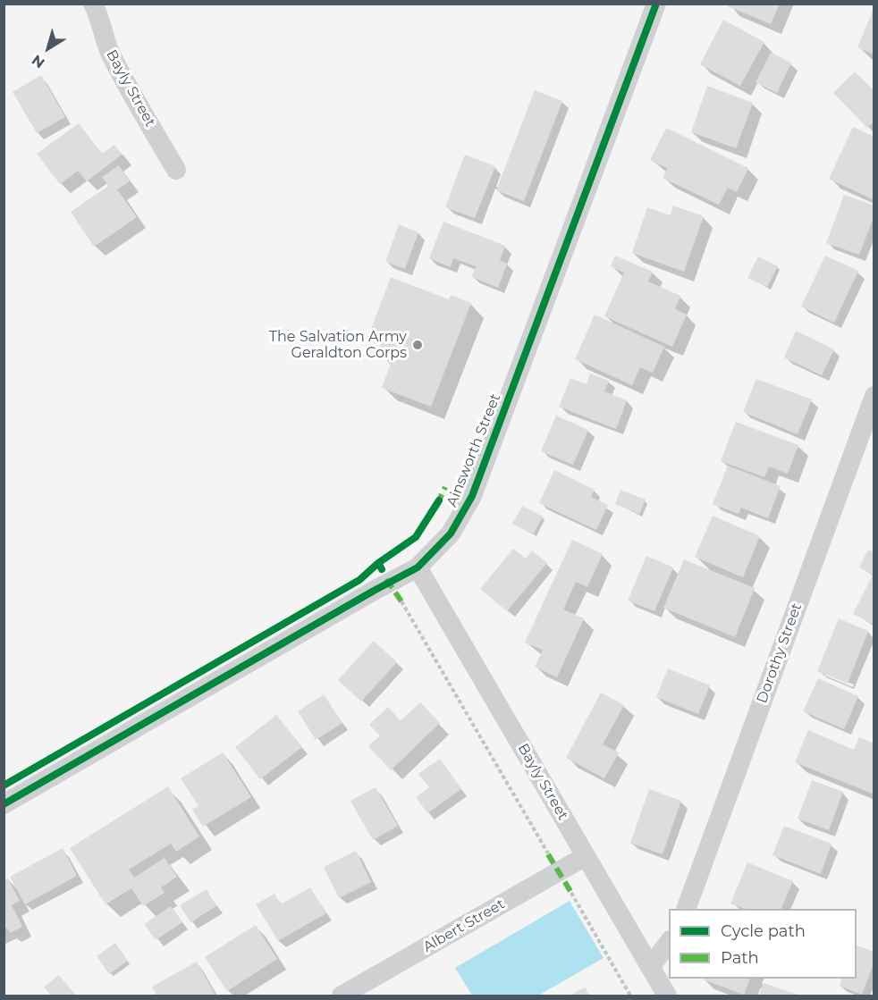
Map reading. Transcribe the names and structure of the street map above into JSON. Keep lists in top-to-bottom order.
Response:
{
  "streets": {
    "street": [
      "Bayly Street",
      "Ainsworth Street",
      "Dorothy Street",
      "Albert Street"
    ]
  },
  "crossings": [
    ["Bayly Street", "Ainsworth Street"],
    ["Bayly Street", "Albert Street"]
  ],
  "places": ["The Salvation Army Geraldton Corps"],
  "legend": ["Cycle path", "Path"],
  "north": "bottom left"
}
